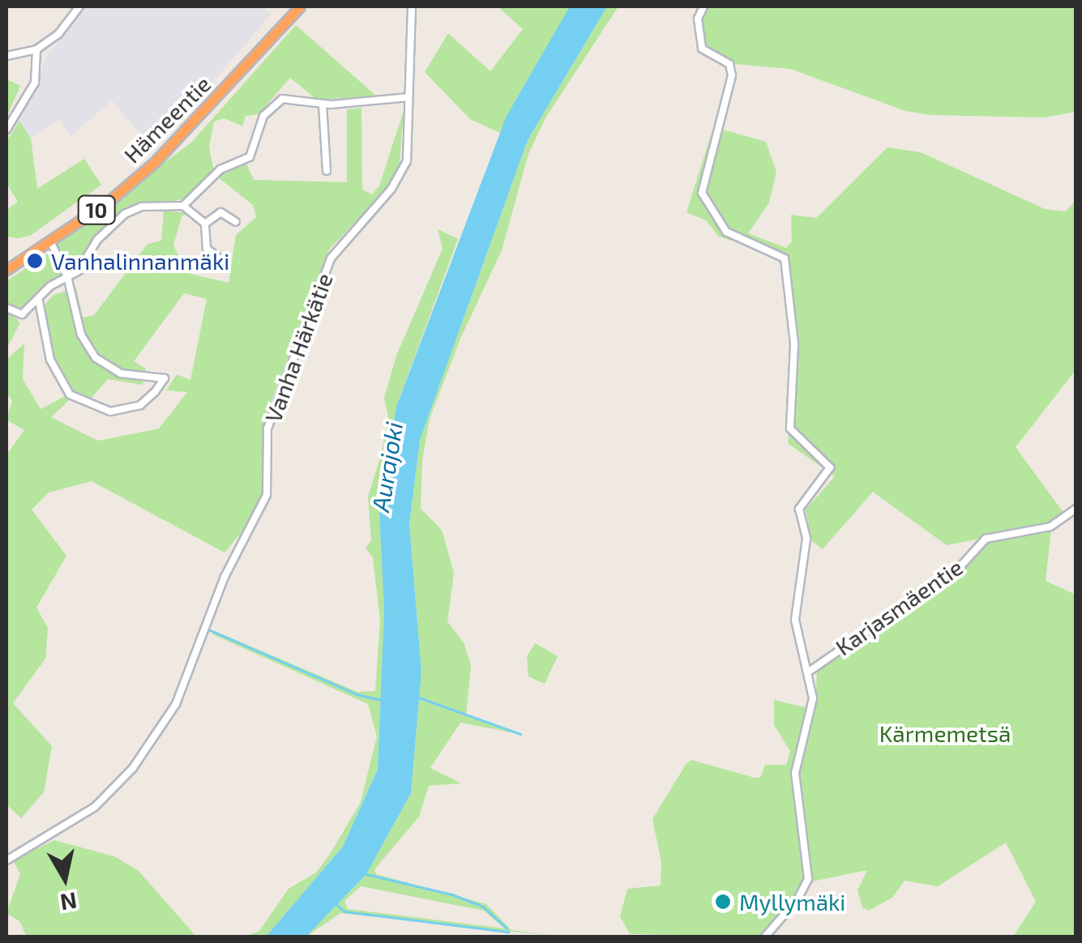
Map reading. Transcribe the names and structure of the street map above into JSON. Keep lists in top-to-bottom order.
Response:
{
  "streets": {
    "highway": ["Hämeentie", "10"],
    "street": ["Vanha Härkätie", "Karjasmäentie"]
  },
  "water": ["Aurajoki"],
  "parks": ["Kärmemetsä"],
  "places": ["Vanhalinnanmäki", "Myllymäki"],
  "north": "bottom"
}
